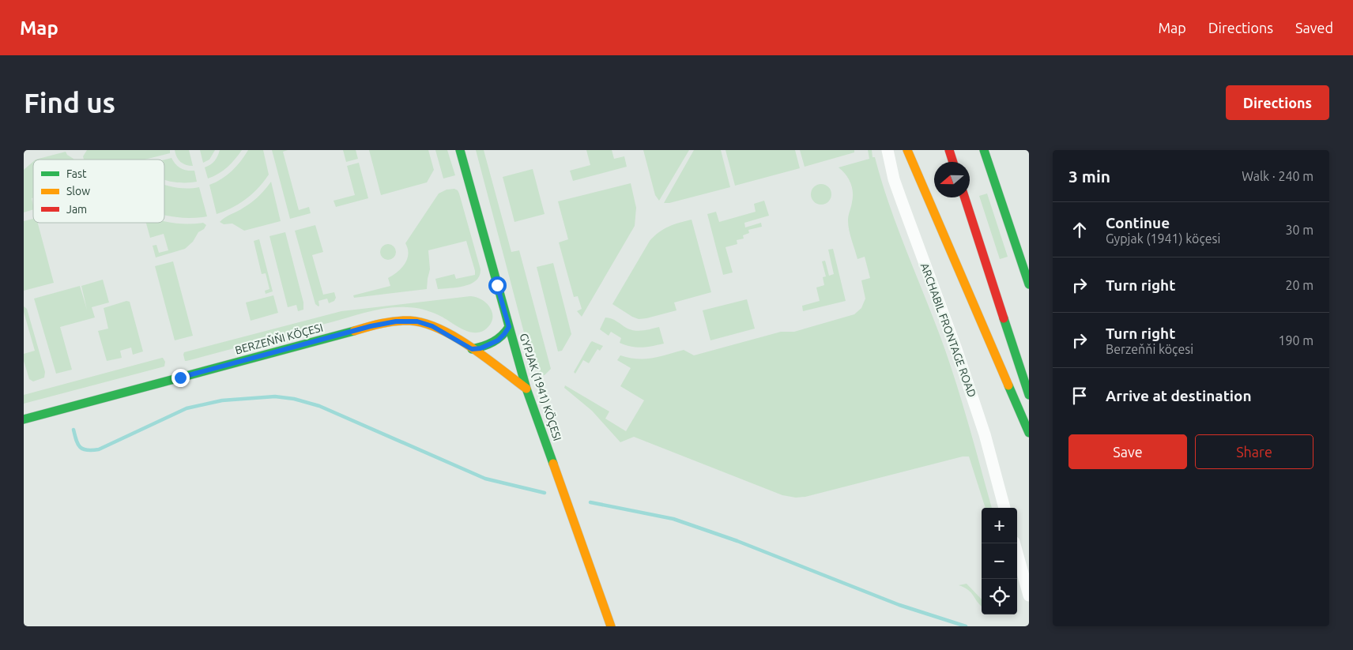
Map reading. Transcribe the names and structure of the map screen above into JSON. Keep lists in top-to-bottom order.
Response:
{
  "streets": {
    "street": ["ARCHABIL FRONTAGE ROAD", "BERZEŇŇI KÖÇESI", "GYPJAK (1941) KÖÇESI"]
  },
  "crossings": [
    ["BERZEŇŇI KÖÇESI", "GYPJAK (1941) KÖÇESI"]
  ],
  "legend": ["Fast", "Slow", "Jam"],
  "north": "left",
  "page": {
    "header": "Map",
    "nav": ["Map", "Directions", "Saved"],
    "buttons": [
      "Directions",
      ["Save", "Share"]
    ],
    "title": "Find us",
    "heading": ["3 min", "Walk · 240 m"],
    "list": [
      ["Continue", "Gypjak (1941) köçesi", "30 m"],
      ["Turn right", "20 m"],
      ["Turn right", "Berzeňňi köçesi", "190 m"],
      "Arrive at destination"
    ],
    "map_buttons": ["+", "−"]
  }
}
